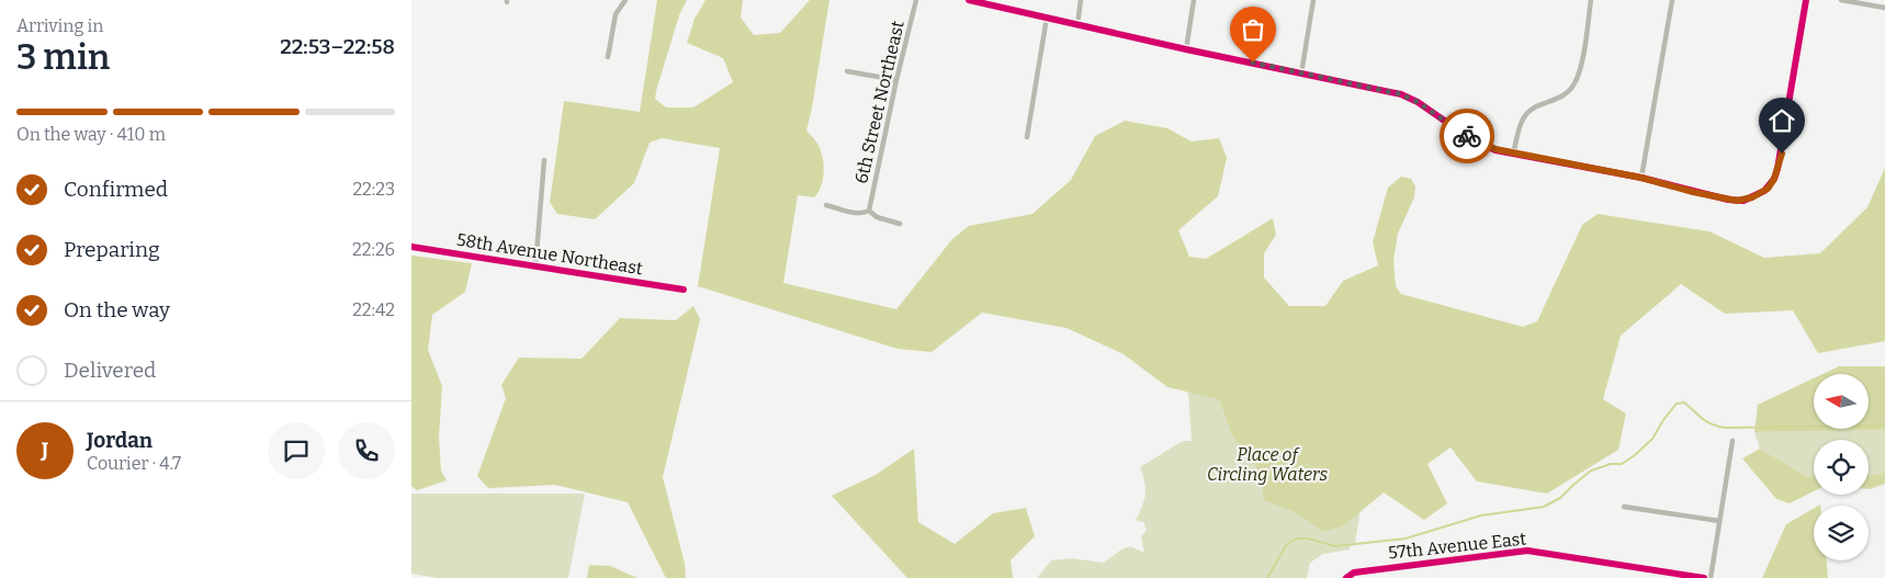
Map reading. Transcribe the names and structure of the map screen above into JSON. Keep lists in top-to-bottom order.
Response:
{
  "streets": {
    "street": ["6th Street Northeast", "58th Avenue Northeast", "57th Avenue East"]
  },
  "parks": ["Place of Circling Waters"],
  "north": "left",
  "page": {
    "heading": ["3 min", "Arriving in", "22:53–22:58"],
    "panel": ["Jordan", "Courier · 4.7"],
    "bar": "On the way · 410 m",
    "list": [
      ["Confirmed", "22:23"],
      ["Preparing", "22:26"],
      ["On the way", "22:42"],
      "Delivered"
    ],
    "round": "J"
  }
}
